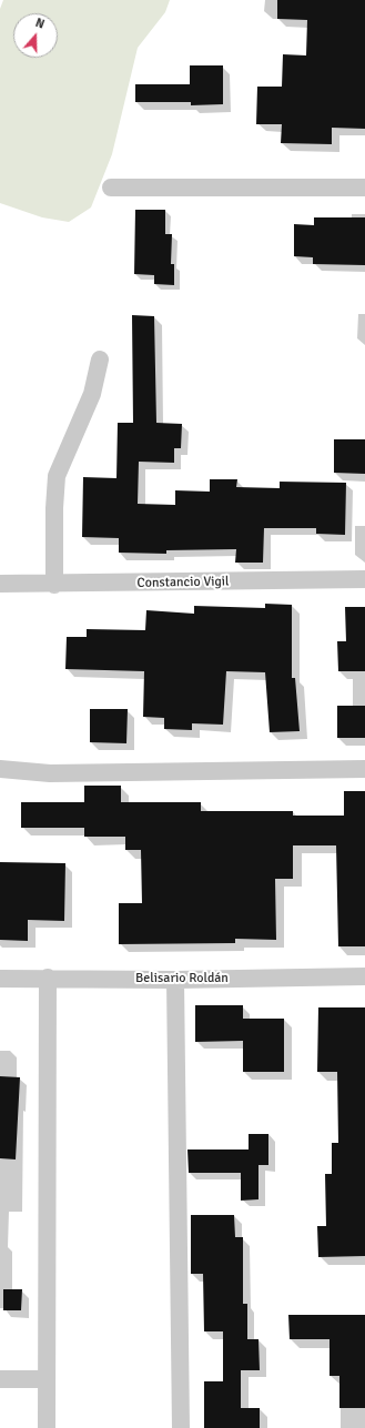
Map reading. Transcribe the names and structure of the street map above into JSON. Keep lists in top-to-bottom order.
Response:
{
  "streets": {
    "street": ["Constancio Vigil", "Belisario Roldán"]
  },
  "north": "top"
}
